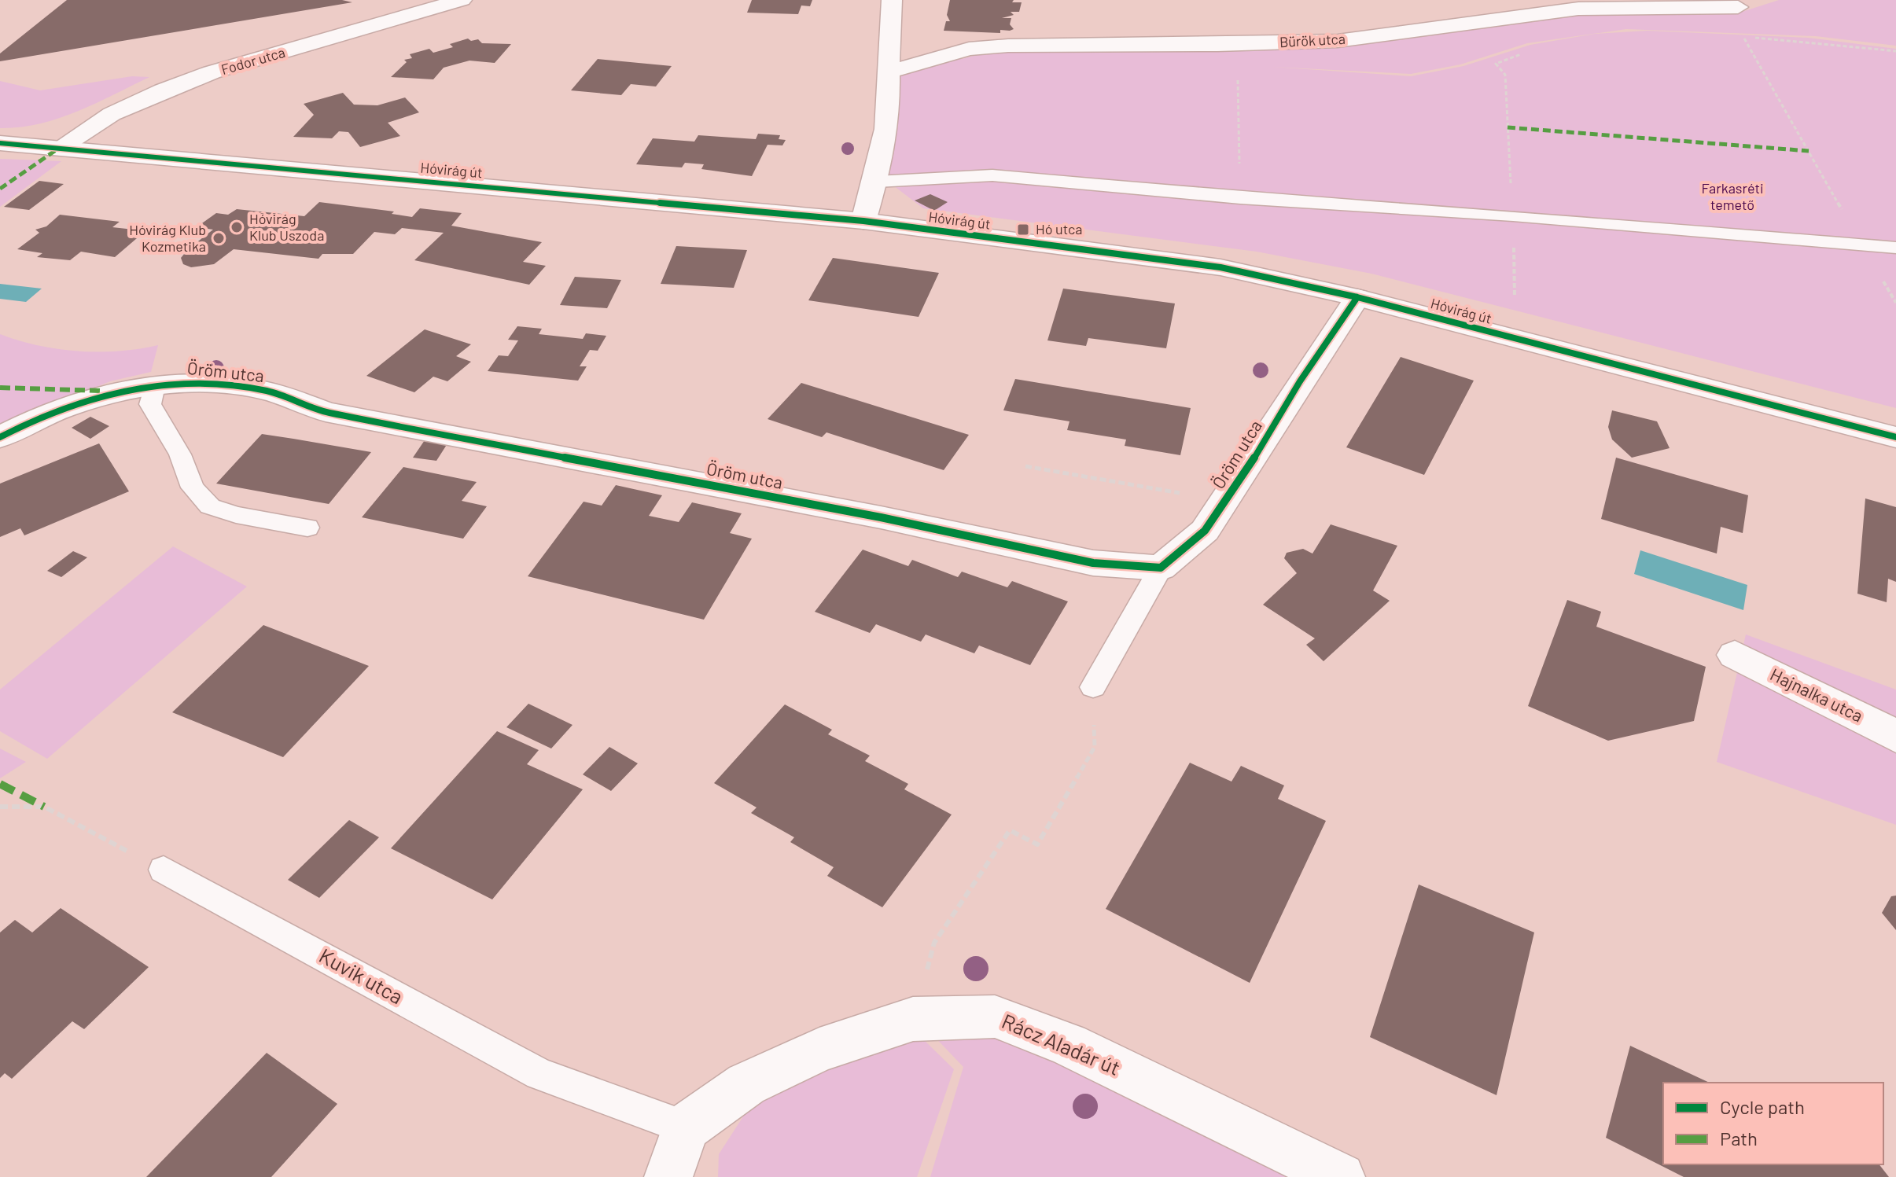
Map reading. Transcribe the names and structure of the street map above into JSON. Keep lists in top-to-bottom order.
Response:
{
  "streets": {
    "street": [
      "Bürök utca",
      "Fodor utca",
      "Hóvirág út",
      "Öröm utca",
      "Hajnalka utca",
      "Rácz Aladár út"
    ],
    "lane": ["Kuvik utca"]
  },
  "crossings": [
    ["Fodor utca", "Hóvirág út"],
    ["Hóvirág út", "Öröm utca"],
    ["Kuvik utca", "Rácz Aladár út"]
  ],
  "parks": ["Farkasréti temető"],
  "places": {
    "other": ["Hóvirág Klub Uszoda", "Hóvirág Klub Kozmetika"],
    "transit": ["Hó utca"]
  },
  "legend": ["Cycle path", "Path"]
}
